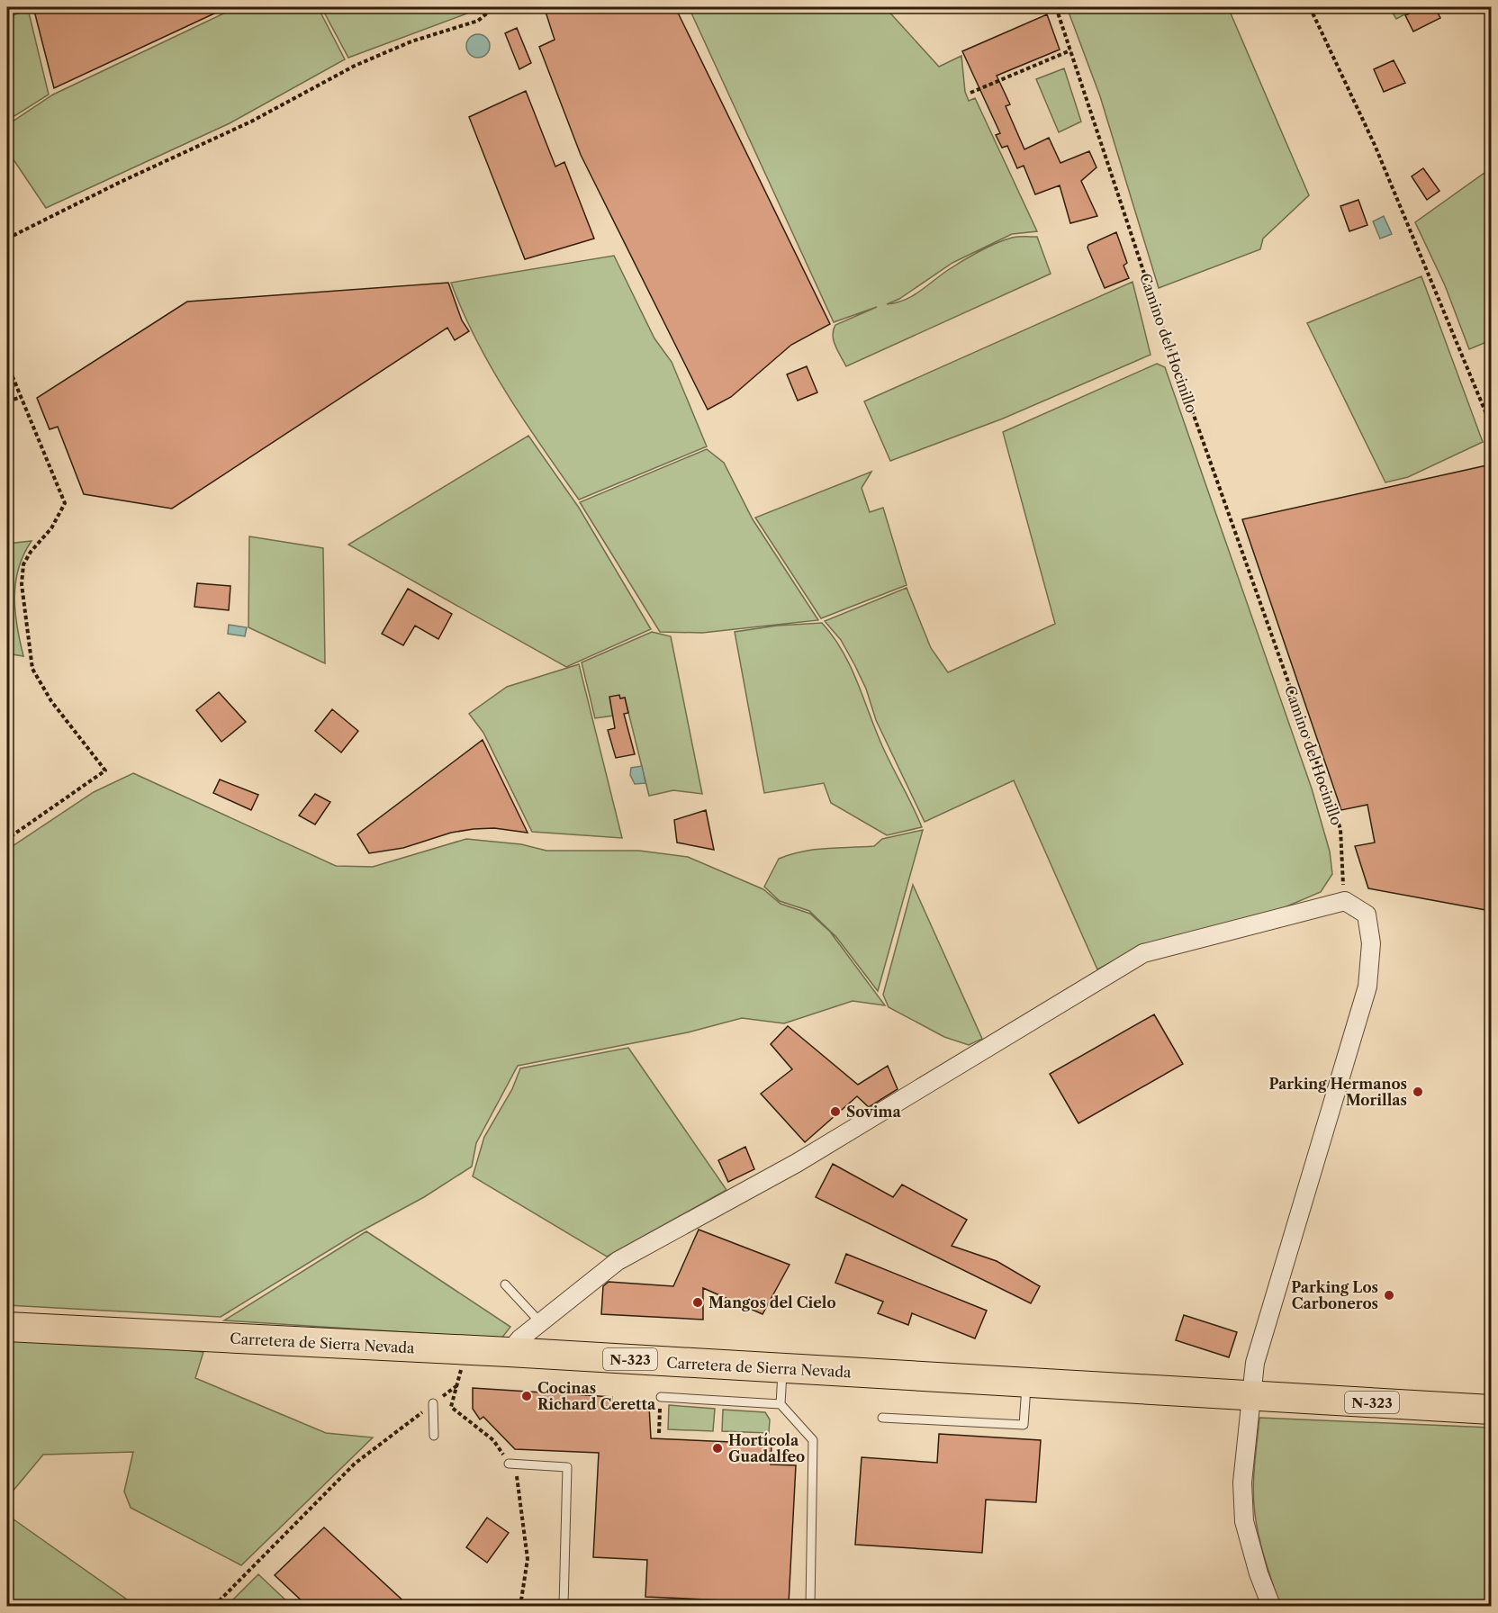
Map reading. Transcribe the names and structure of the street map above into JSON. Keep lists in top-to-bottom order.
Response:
{
  "streets": {
    "highway": ["Carretera de Sierra Nevada", "N-323"],
    "path": ["Camino del Hocinillo"]
  },
  "crossings": [
    ["Carretera de Sierra Nevada", "N-323"]
  ],
  "places": [
    "Parking Hermanos Morillas",
    "Sovima",
    "Parking Los Carboneros",
    "Mangos del Cielo",
    "Cocinas Richard Ceretta",
    "Hortícola Guadalfeo"
  ]
}
